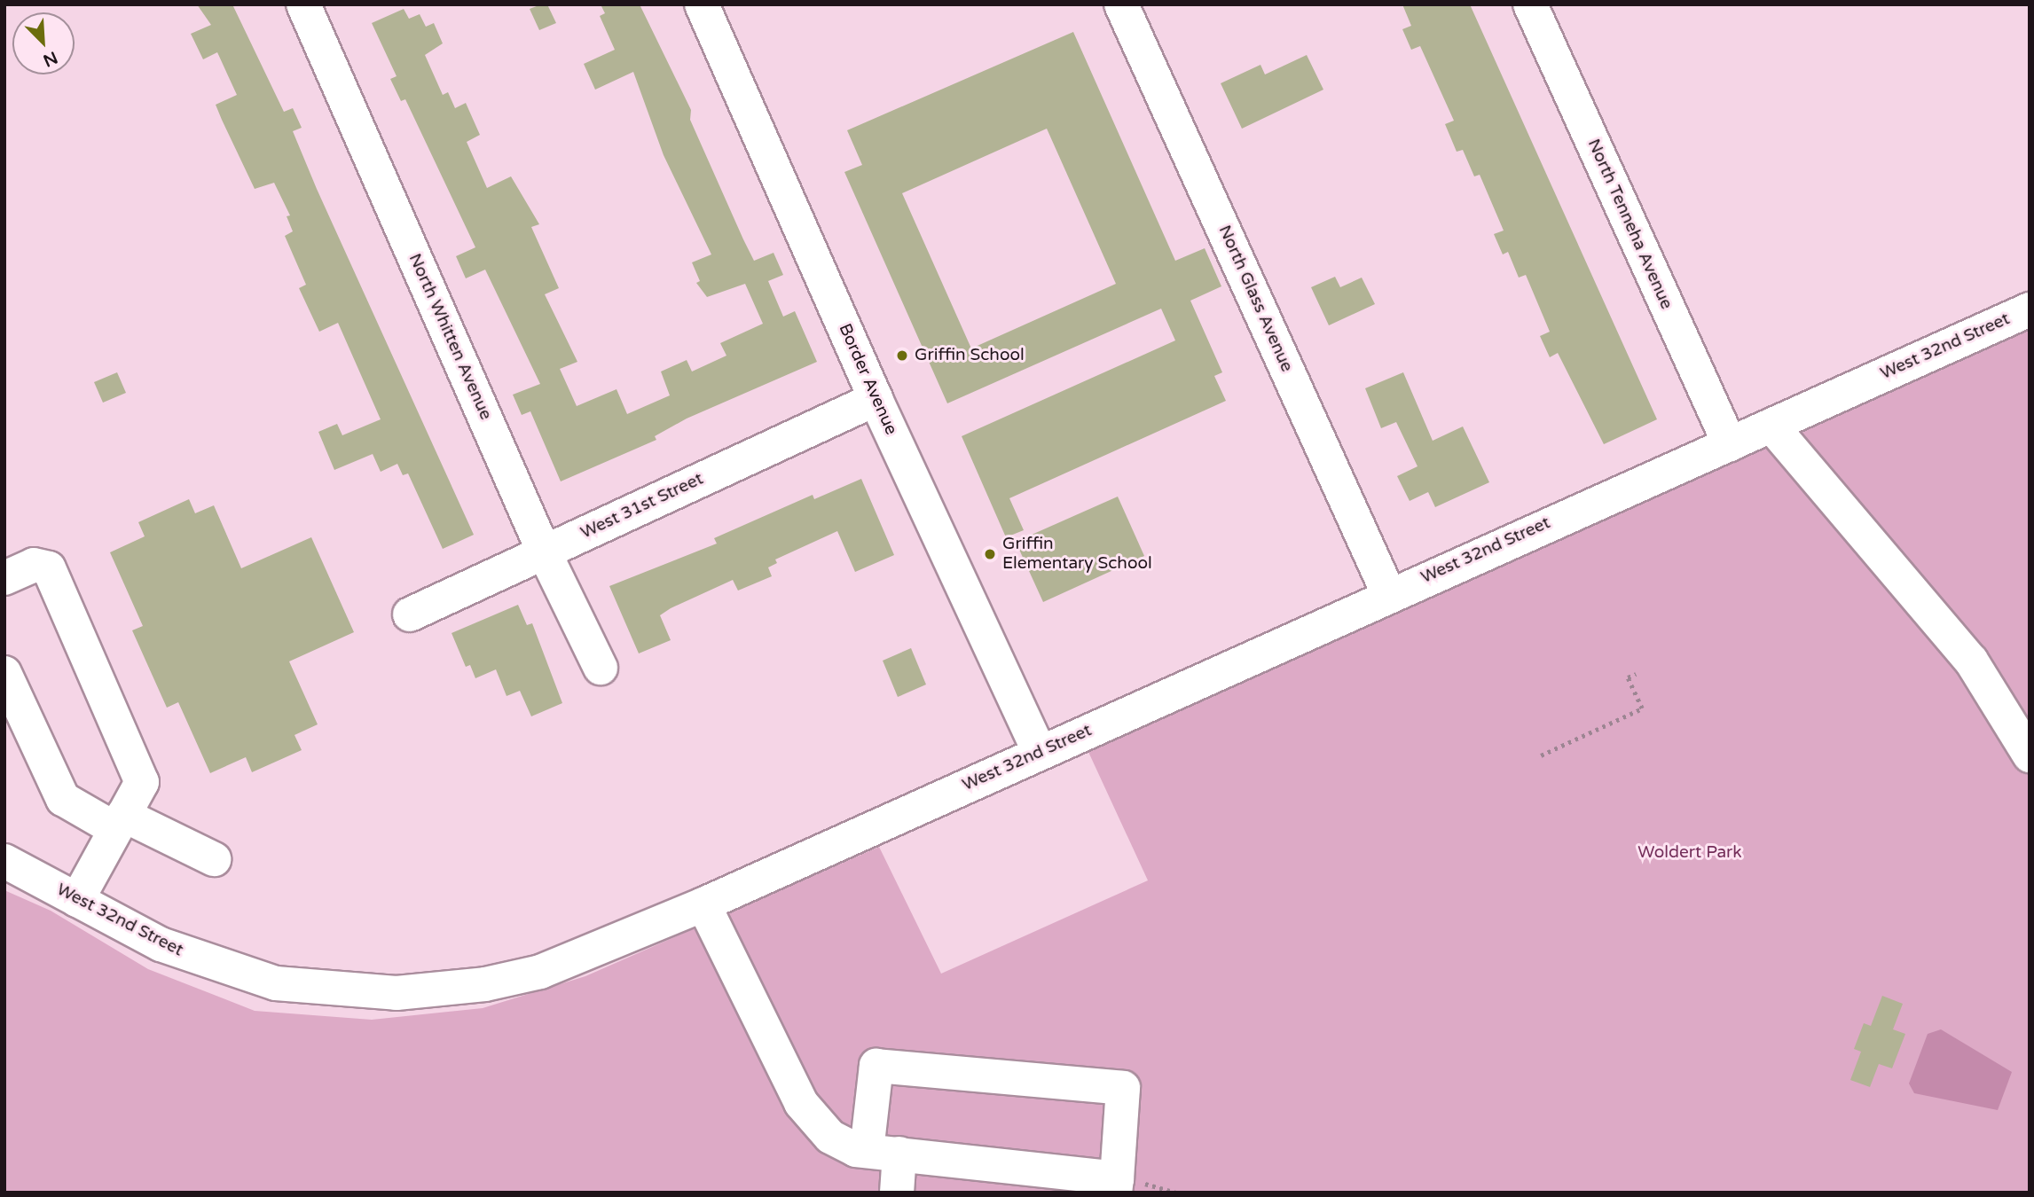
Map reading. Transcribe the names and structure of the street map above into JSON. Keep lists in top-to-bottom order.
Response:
{
  "streets": {
    "street": [
      "North Tenneha Avenue",
      "North Glass Avenue",
      "North Whitten Avenue",
      "West 32nd Street",
      "Border Avenue",
      "West 31st Street"
    ]
  },
  "crossings": [
    ["North Tenneha Avenue", "West 32nd Street"],
    ["North Glass Avenue", "West 32nd Street"],
    ["North Whitten Avenue", "West 31st Street"],
    ["West 32nd Street", "Border Avenue"],
    ["Border Avenue", "West 31st Street"]
  ],
  "parks": ["Woldert Park"],
  "places": ["Griffin School", "Griffin Elementary School"],
  "north": "bottom right"
}
